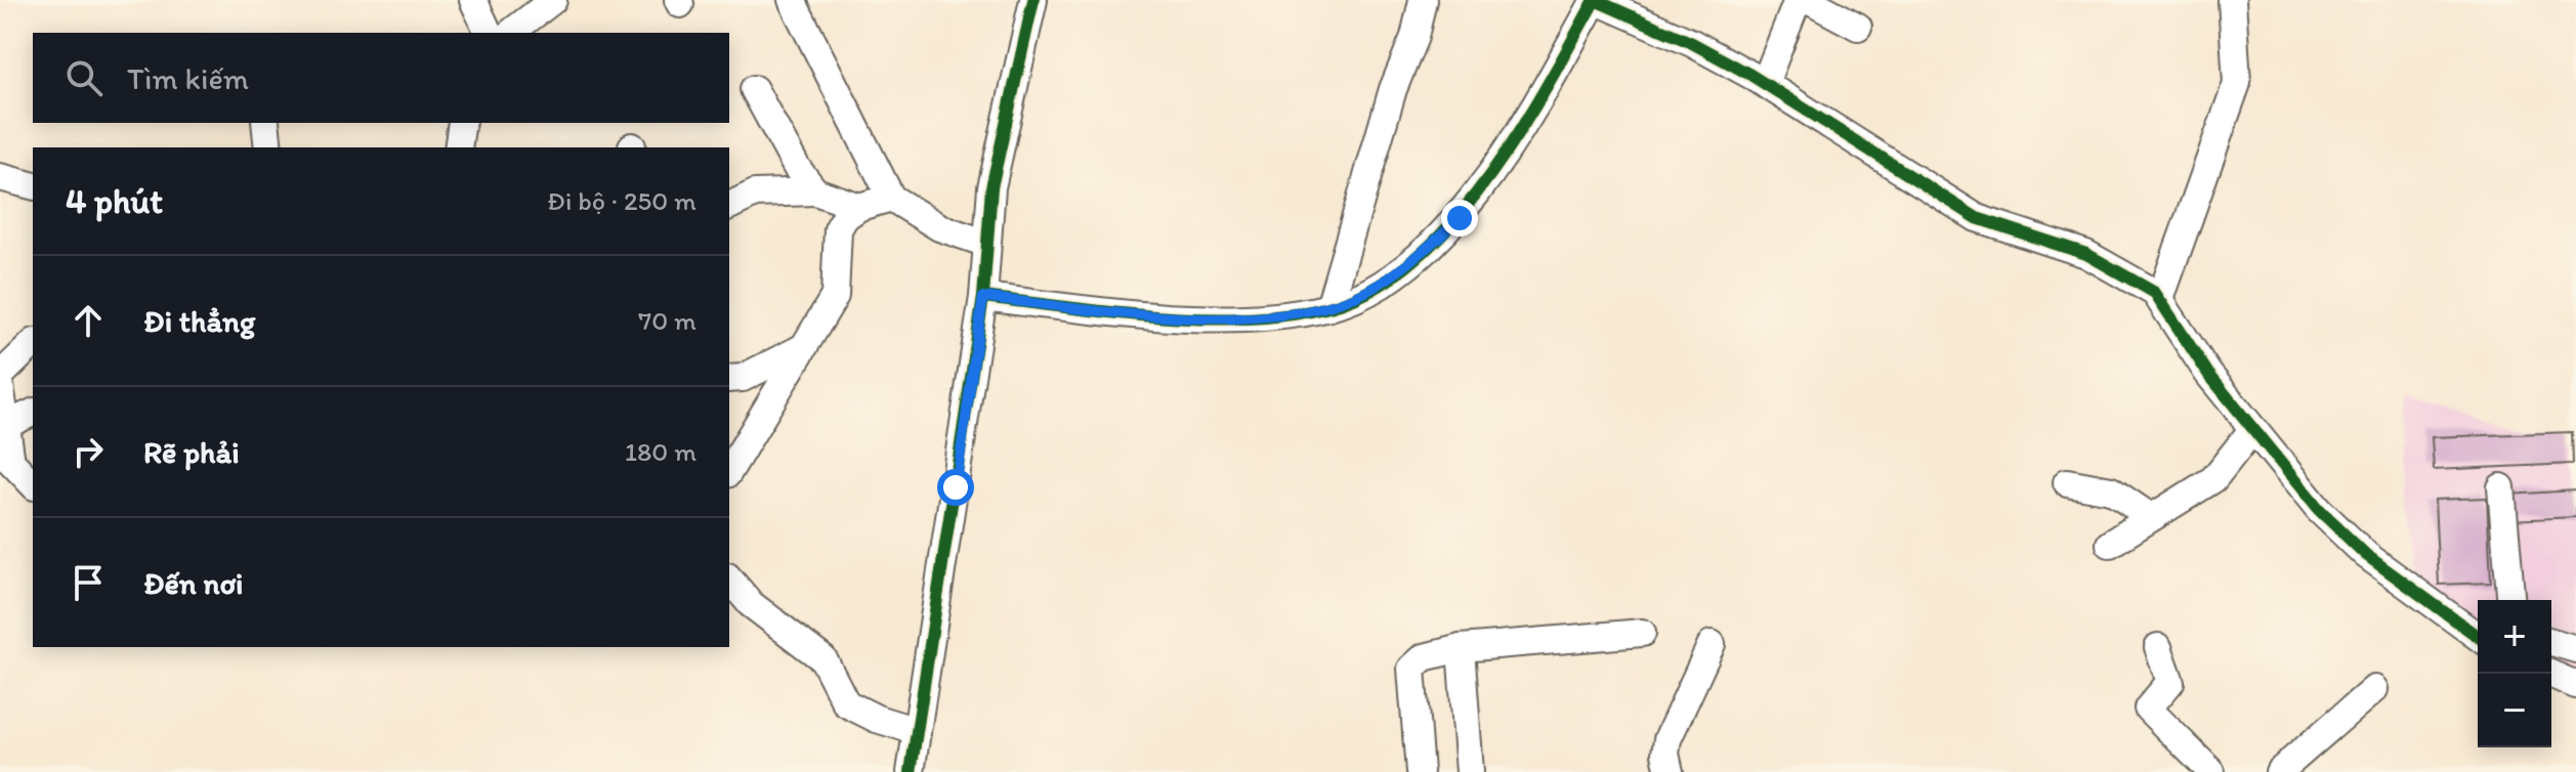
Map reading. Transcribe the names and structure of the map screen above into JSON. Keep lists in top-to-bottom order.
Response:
{
  "page": {
    "search": "Tìm kiếm",
    "heading": ["4 phút", "Đi bộ · 250 m"],
    "list": [
      ["Đi thẳng", "70 m"],
      ["Rẽ phải", "180 m"],
      "Đến nơi"
    ],
    "map_buttons": ["+", "−"]
  }
}
